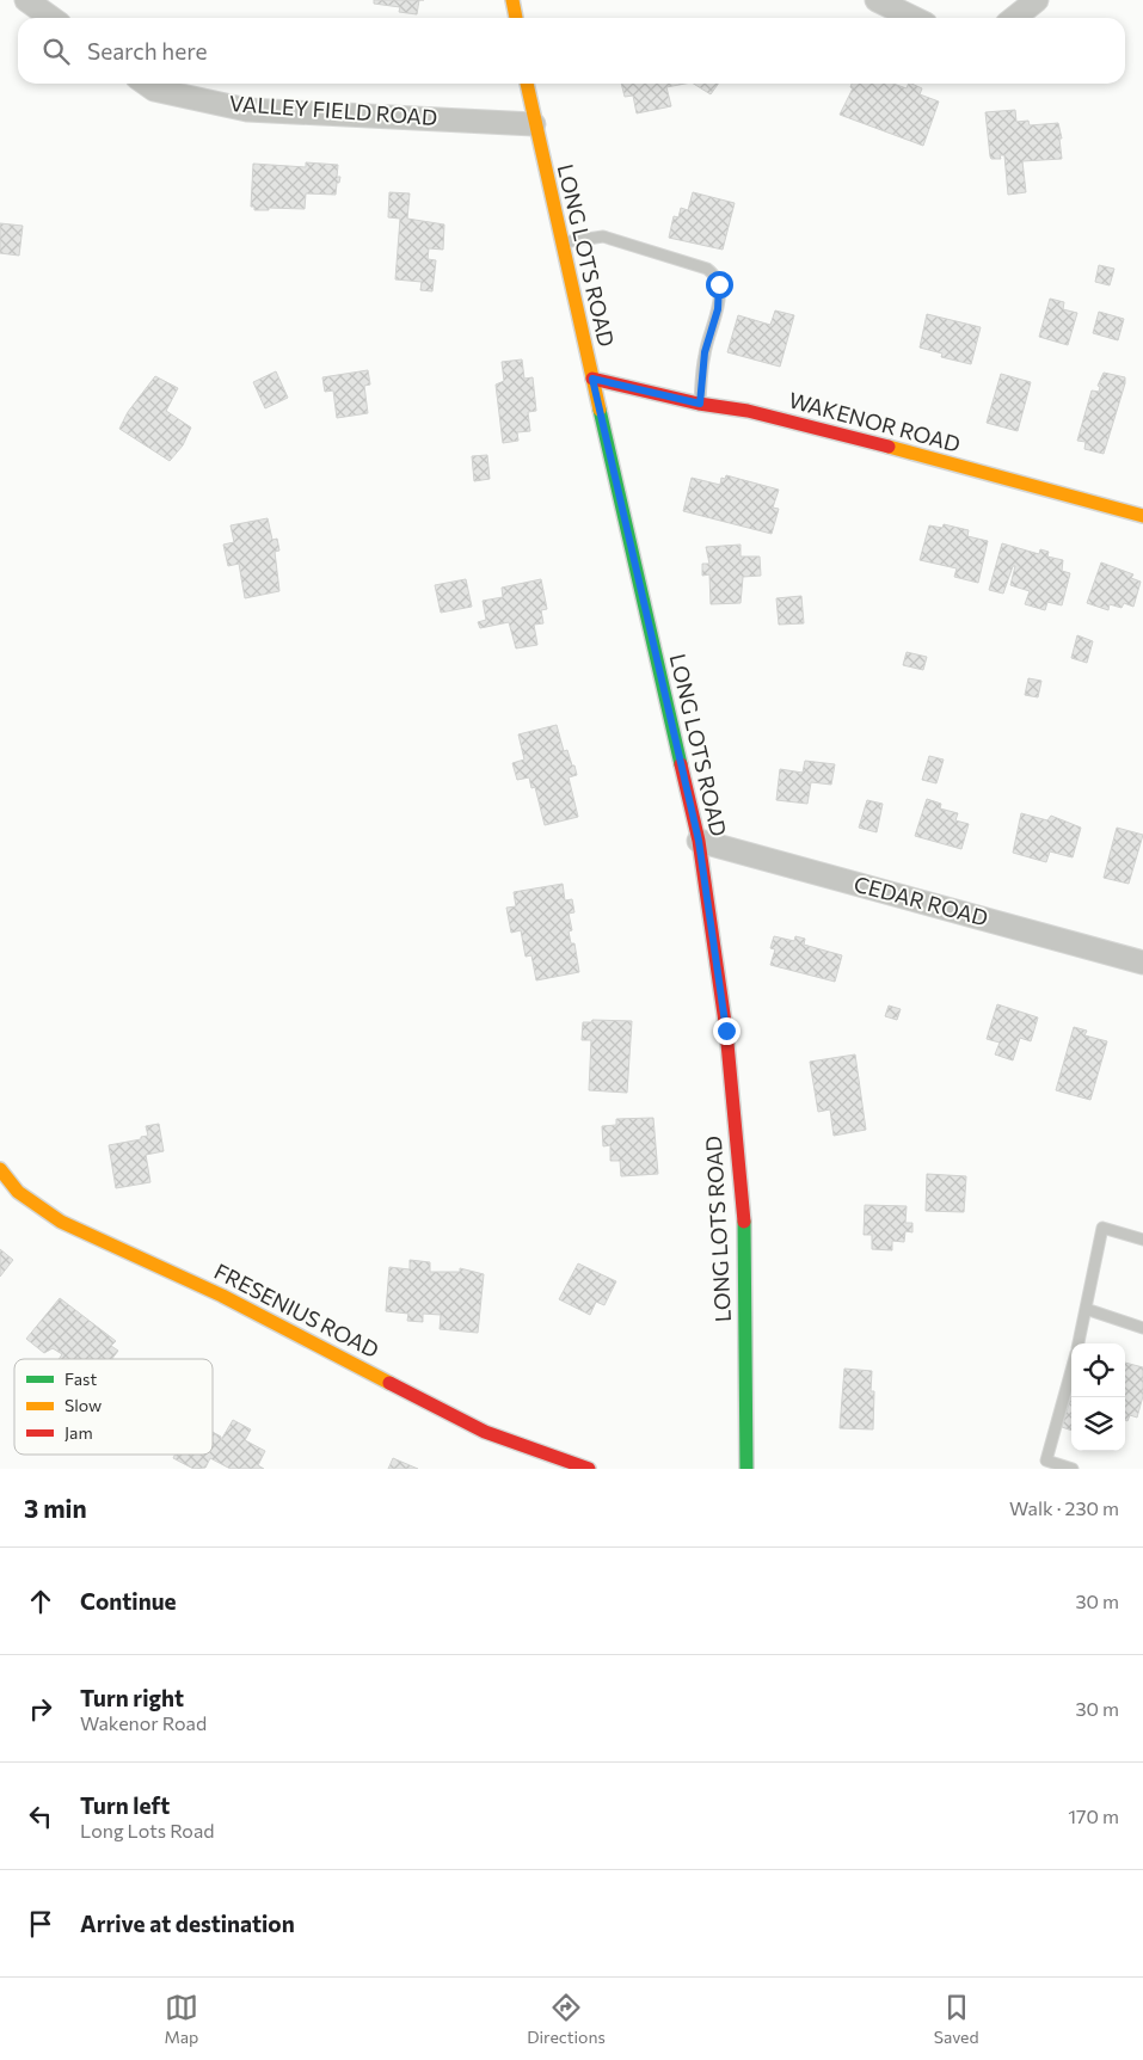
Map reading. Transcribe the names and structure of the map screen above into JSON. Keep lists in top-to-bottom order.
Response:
{
  "streets": {
    "main road": ["LONG LOTS ROAD", "WAKENOR ROAD", "FRESENIUS ROAD"],
    "street": ["VALLEY FIELD ROAD", "CEDAR ROAD"]
  },
  "crossings": [
    ["VALLEY FIELD ROAD", "LONG LOTS ROAD"],
    ["LONG LOTS ROAD", "WAKENOR ROAD"],
    ["LONG LOTS ROAD", "CEDAR ROAD"]
  ],
  "legend": ["Fast", "Slow", "Jam"],
  "page": {
    "search": "Search here",
    "heading": ["3 min", "Walk · 230 m"],
    "list": [
      ["Continue", "30 m"],
      ["Turn right", "Wakenor Road", "30 m"],
      ["Turn left", "Long Lots Road", "170 m"],
      "Arrive at destination"
    ],
    "nav": ["Map", "Directions", "Saved"]
  }
}
